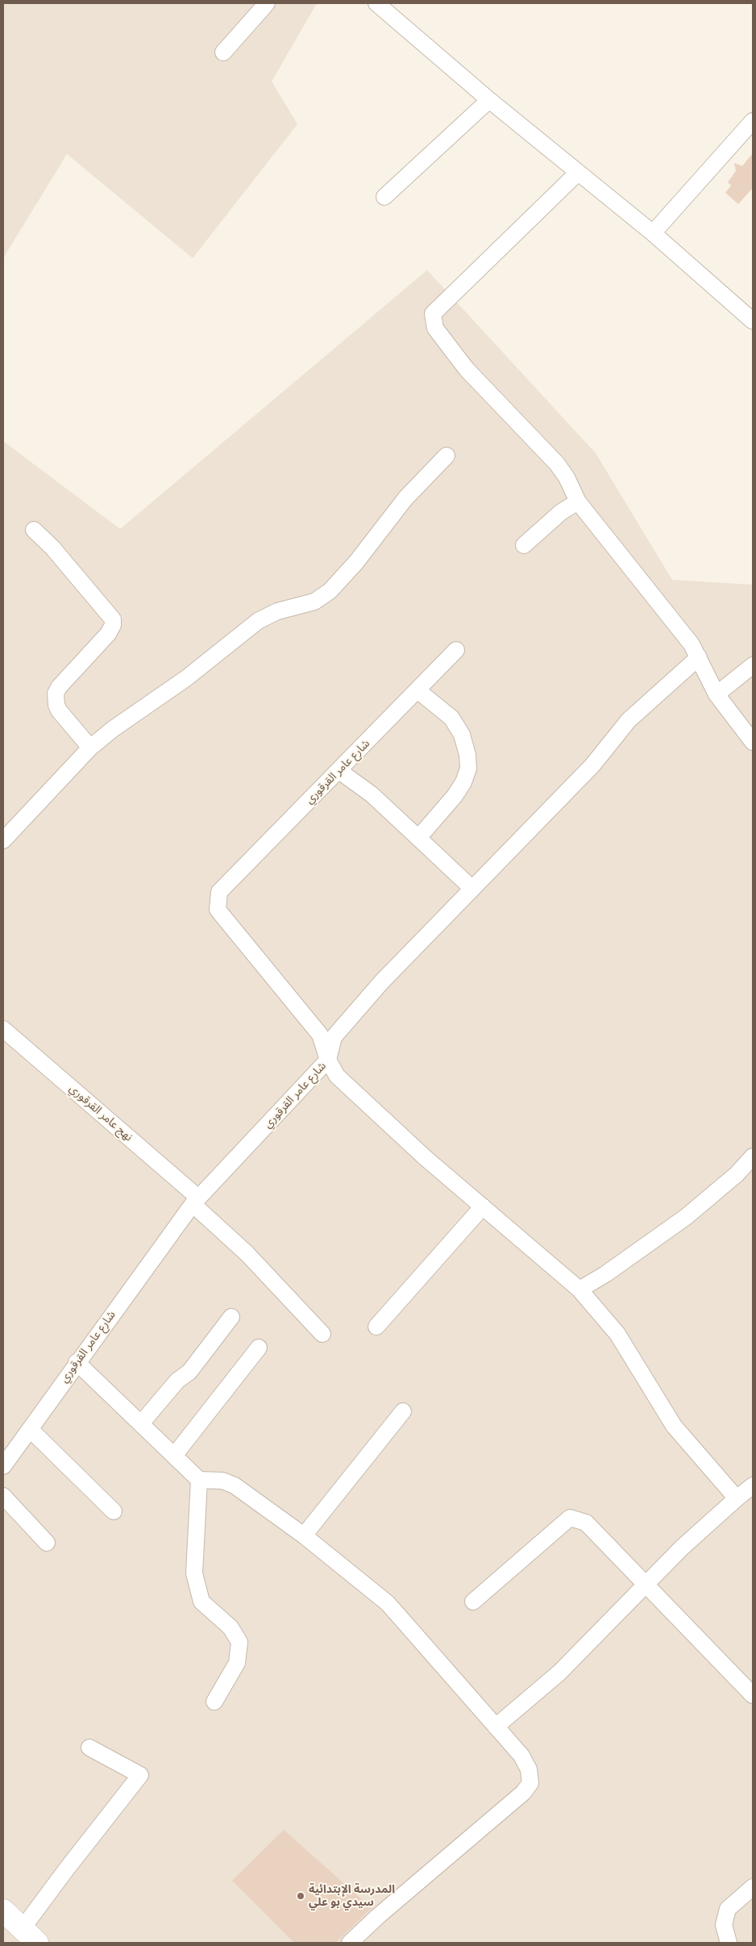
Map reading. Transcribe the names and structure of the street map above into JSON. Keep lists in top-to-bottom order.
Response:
{
  "streets": {
    "street": ["شارع عامر القرقوري", "نهج عامر القرقوري"]
  },
  "crossings": [
    ["شارع عامر القرقوري", "نهج عامر القرقوري"]
  ],
  "places": ["المدرسة الإبتدائية سيدي بو علي"]
}
